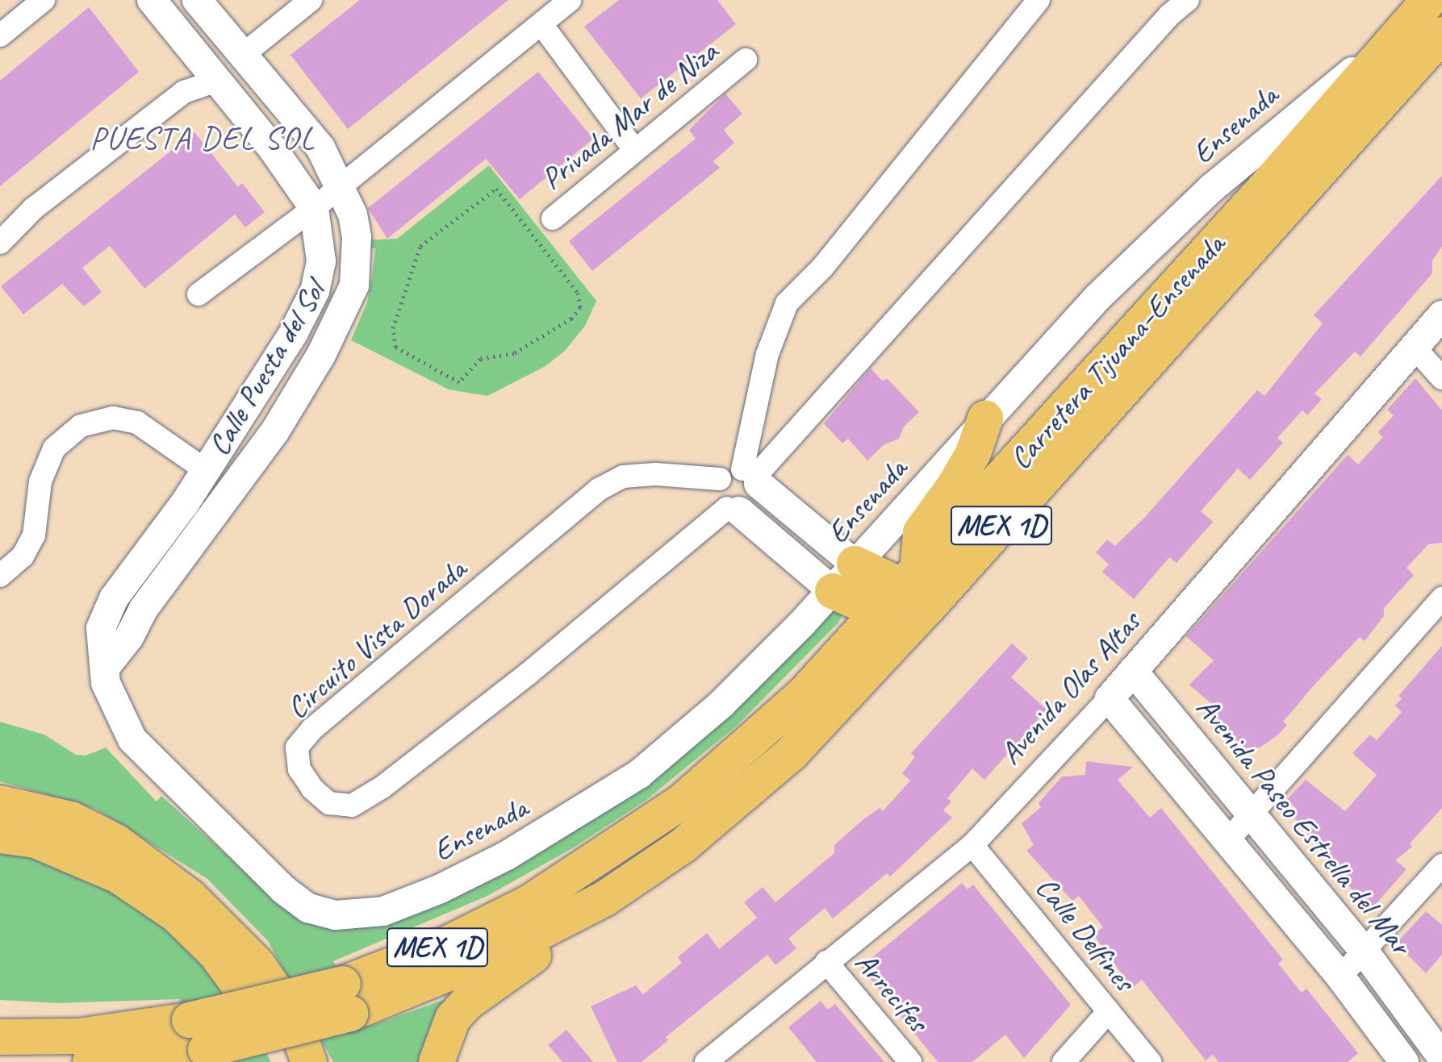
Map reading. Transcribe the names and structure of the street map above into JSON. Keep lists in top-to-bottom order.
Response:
{
  "streets": {
    "highway": ["Carretera Tijuana–Ensenada", "MEX 1D"],
    "street": [
      "Privada Mar de Niza",
      "Ensenada",
      "Calle Puesta del Sol",
      "Circuito Vista Dorada",
      "Avenida Olas Altas",
      "Avenida Paseo Estrella del Mar",
      "Calle Delfines",
      "Arrecifes"
    ]
  },
  "crossings": [
    ["Ensenada", "Carretera Tijuana–Ensenada"],
    ["Ensenada", "Calle Puesta del Sol"],
    ["Avenida Olas Altas", "Avenida Paseo Estrella del Mar"],
    ["Avenida Olas Altas", "Calle Delfines"],
    ["Avenida Olas Altas", "Arrecifes"]
  ],
  "districts": ["PUESTA DEL SOL"]
}
